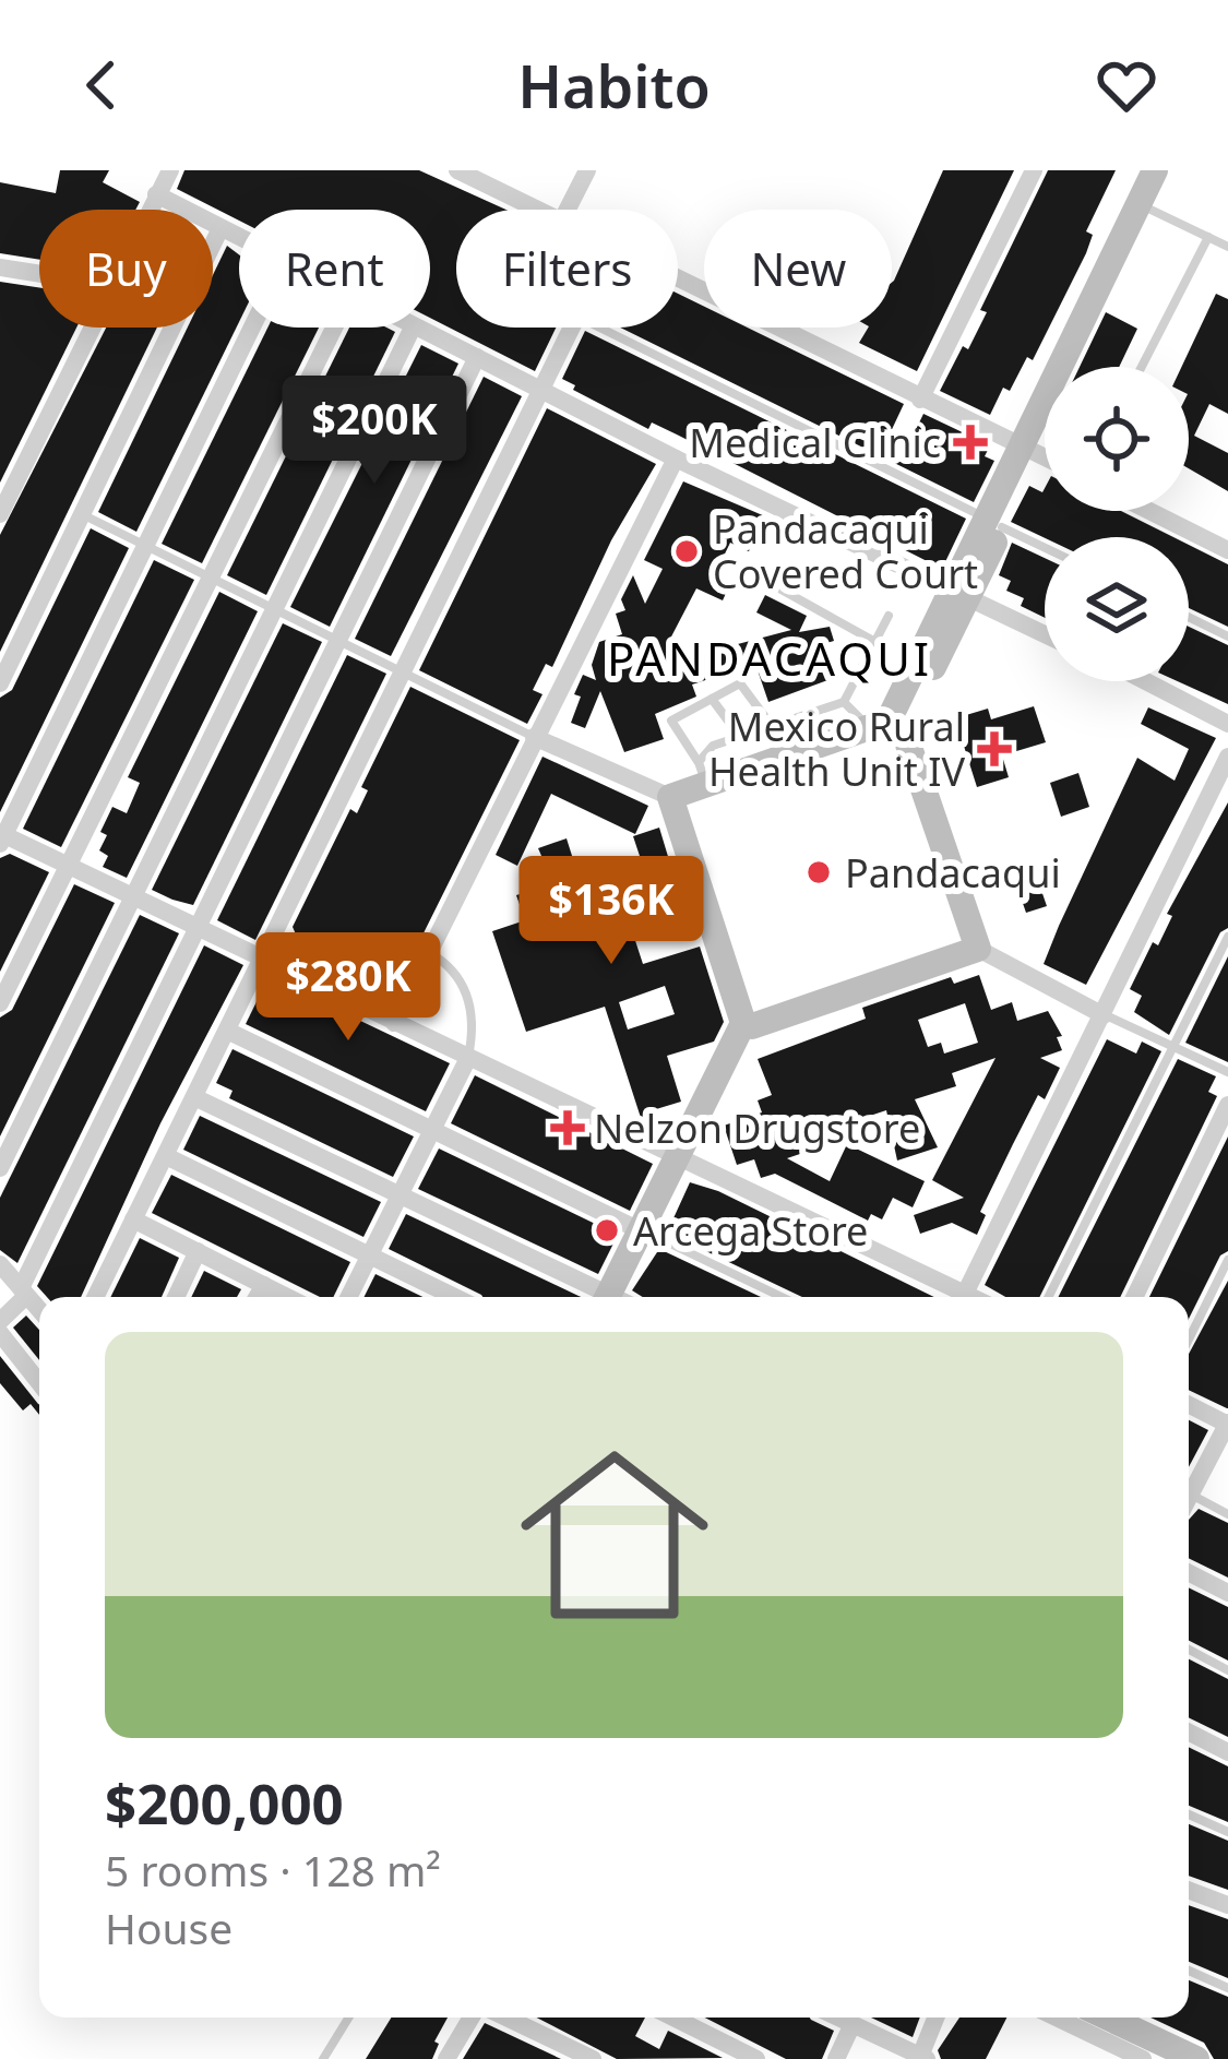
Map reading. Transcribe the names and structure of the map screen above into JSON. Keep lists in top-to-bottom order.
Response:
{
  "districts": ["PANDACAQUI"],
  "places": {
    "health": ["Medical Clinic", "Mexico Rural Health Unit IV", "Nelzon Drugstore"],
    "other": ["Pandacaqui Covered Court", "Pandacaqui", "Arcega Store"]
  },
  "page": {
    "header": "Habito",
    "chip": [
      "Buy",
      "Rent",
      "Filters",
      "New"
    ],
    "price": ["$200K", "$136K", "$280K"],
    "list": [
      {
        "name": "$200,000",
        "note": "5 rooms · 128 m² · House"
      }
    ]
  }
}
